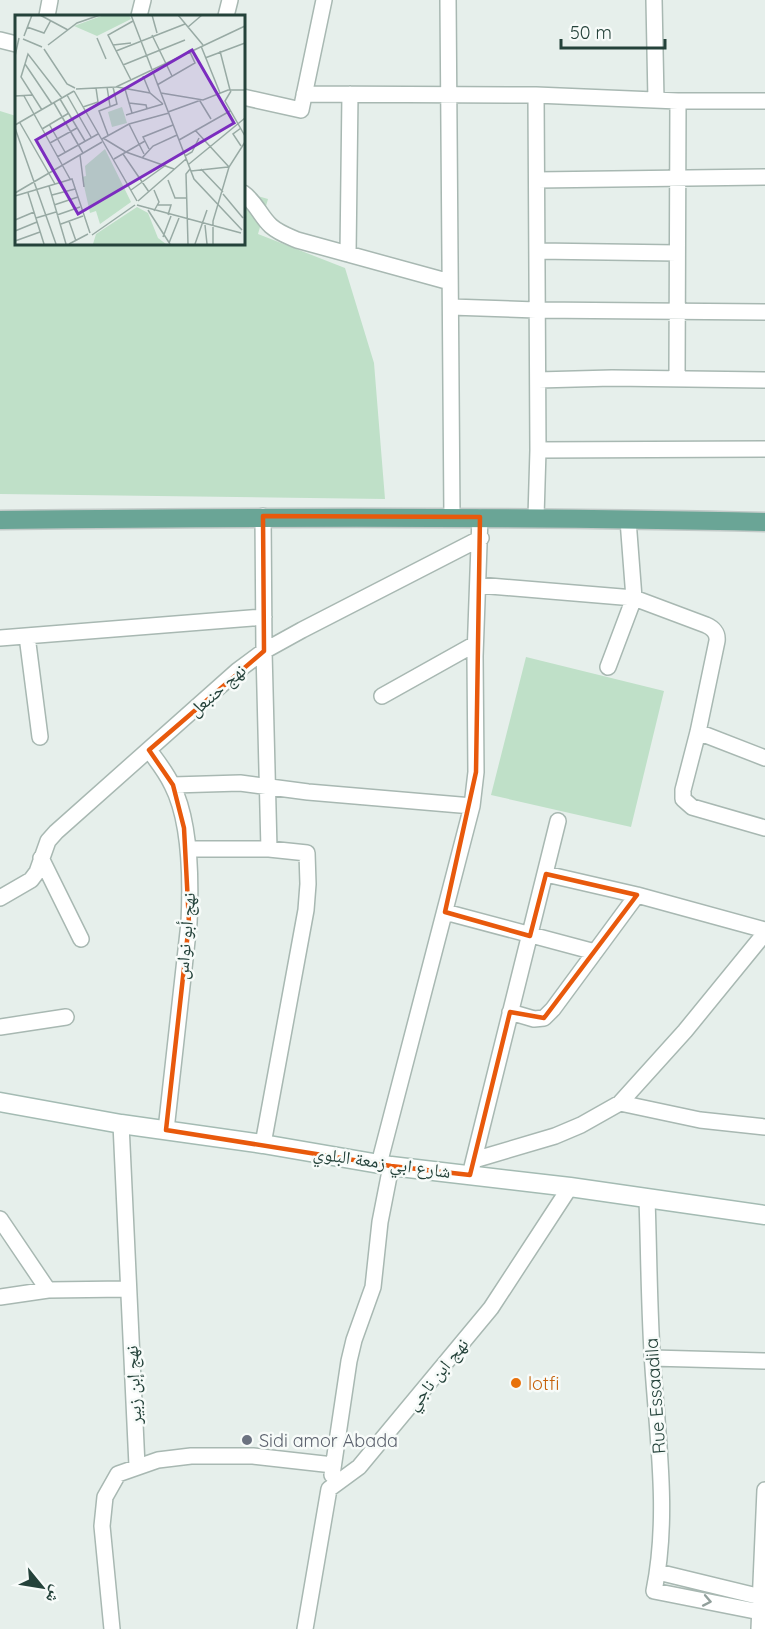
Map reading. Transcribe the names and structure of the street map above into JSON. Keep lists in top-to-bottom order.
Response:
{
  "streets": {
    "main road": ["شارع ابي زمعة البلوي"],
    "street": [
      "نهج حنبعل",
      "نهج أبو نواس",
      "نهج ابن ناجي",
      "نهج إبن زبير",
      "Rue Essaadila"
    ]
  },
  "crossings": [
    ["نهج حنبعل", "نهج أبو نواس"],
    ["نهج أبو نواس", "شارع ابي زمعة البلوي"],
    ["شارع ابي زمعة البلوي", "نهج ابن ناجي"],
    ["شارع ابي زمعة البلوي", "نهج إبن زبير"],
    ["شارع ابي زمعة البلوي", "Rue Essaadila"]
  ],
  "places": ["lotfi", "Sidi amor Abada"],
  "scale_bar": "50 m",
  "north": "bottom right"
}
